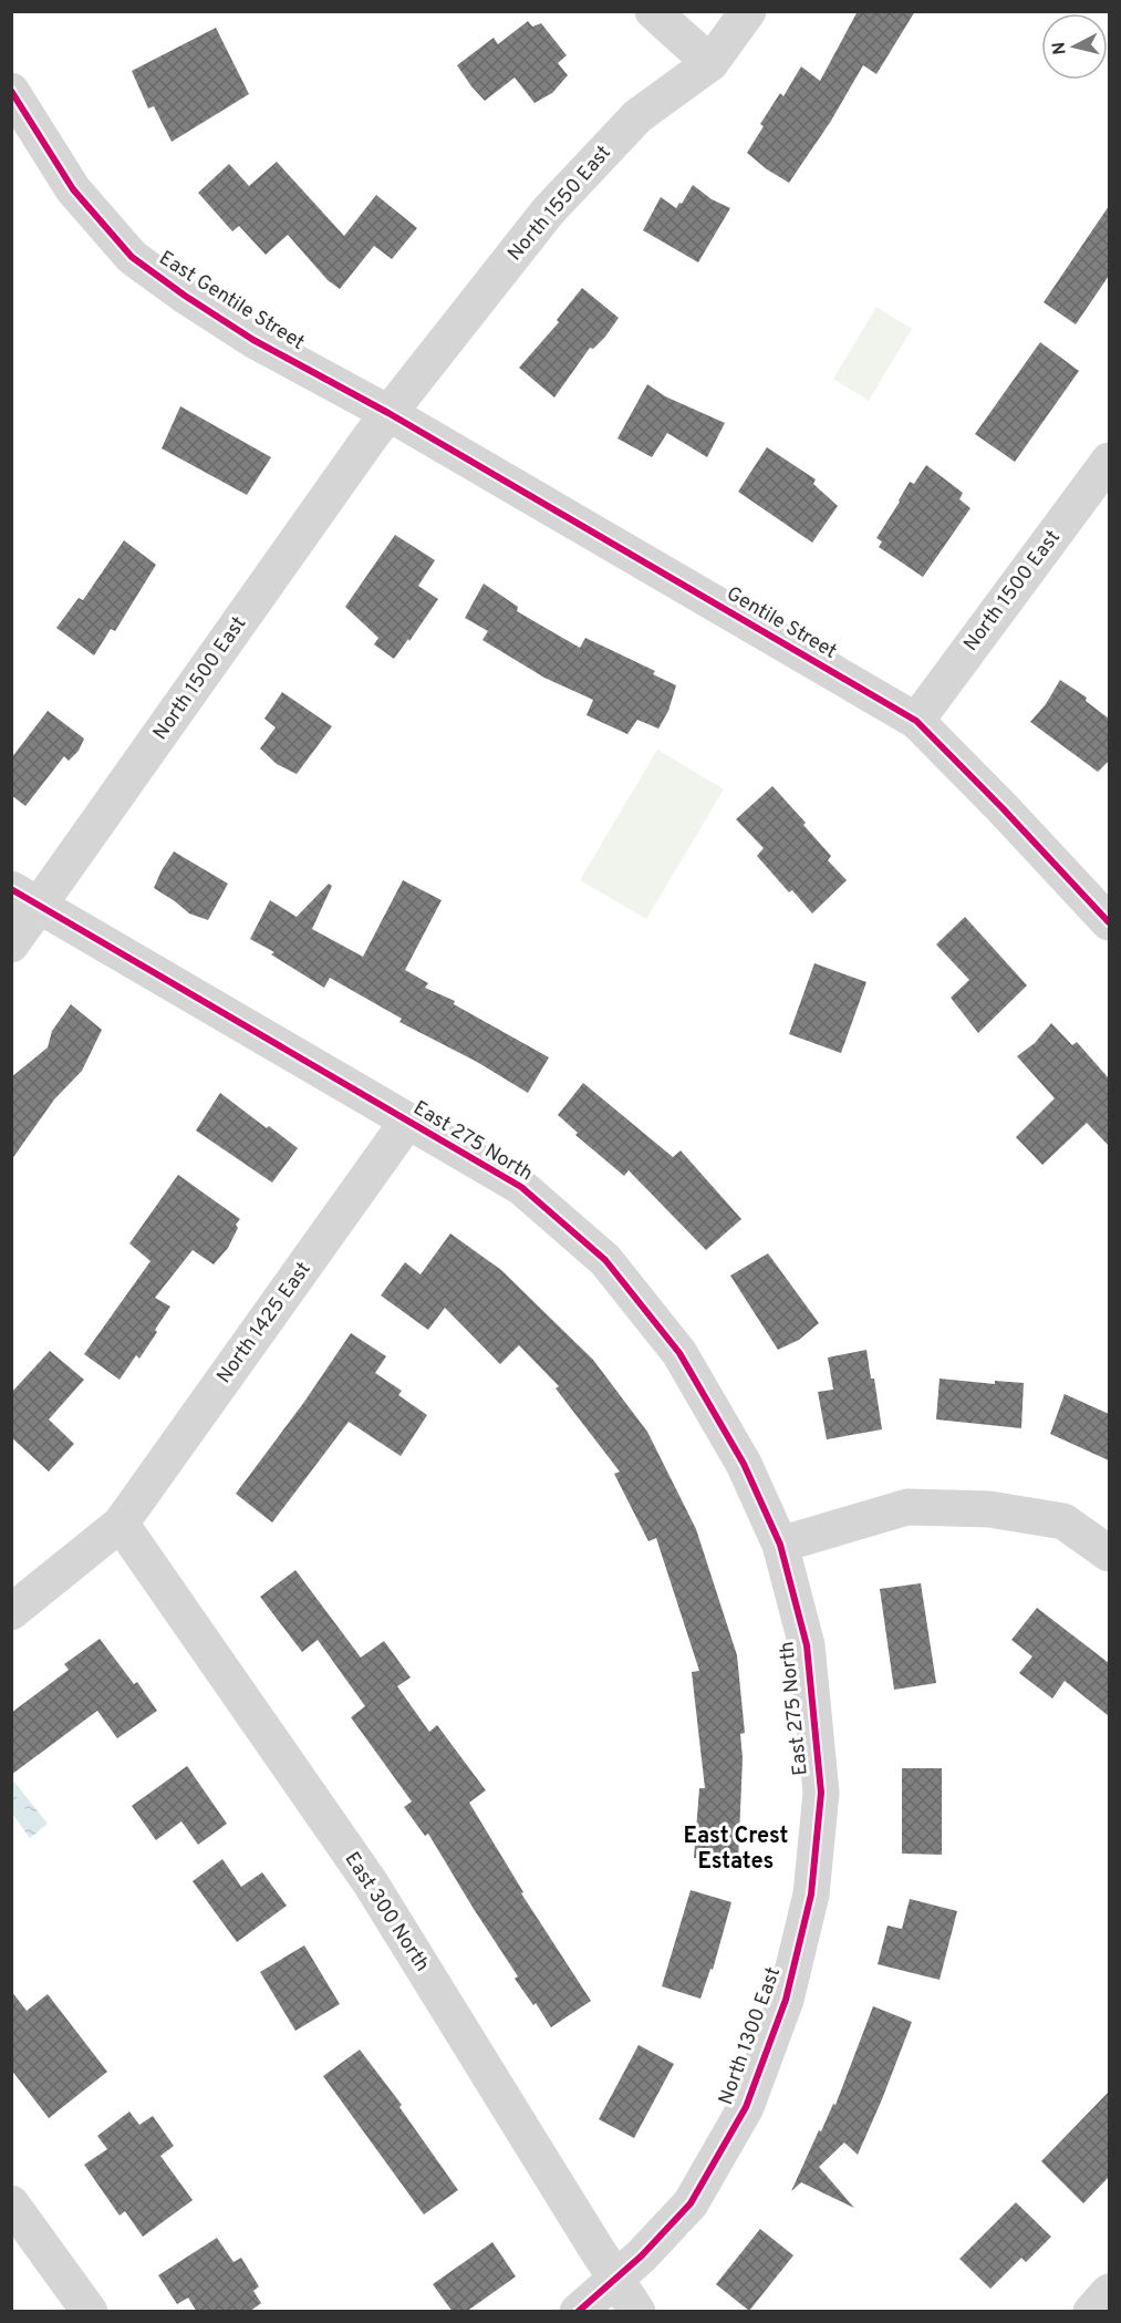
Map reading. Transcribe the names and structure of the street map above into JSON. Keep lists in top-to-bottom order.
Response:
{
  "streets": {
    "street": [
      "North 1550 East",
      "East Gentile Street",
      "North 1500 East",
      "Gentile Street",
      "East 275 North",
      "North 1425 East",
      "East 300 North",
      "North 1300 East"
    ]
  },
  "crossings": [
    ["North 1550 East", "East Gentile Street"],
    ["North 1550 East", "North 1500 East"],
    ["North 1550 East", "Gentile Street"],
    ["East Gentile Street", "North 1500 East"],
    ["East Gentile Street", "Gentile Street"],
    ["North 1500 East", "Gentile Street"],
    ["North 1500 East", "East 275 North"],
    ["East 275 North", "North 1425 East"],
    ["East 275 North", "North 1300 East"],
    ["North 1425 East", "East 300 North"],
    ["East 300 North", "North 1300 East"]
  ],
  "districts": ["East Crest Estates"],
  "north": "left"
}
